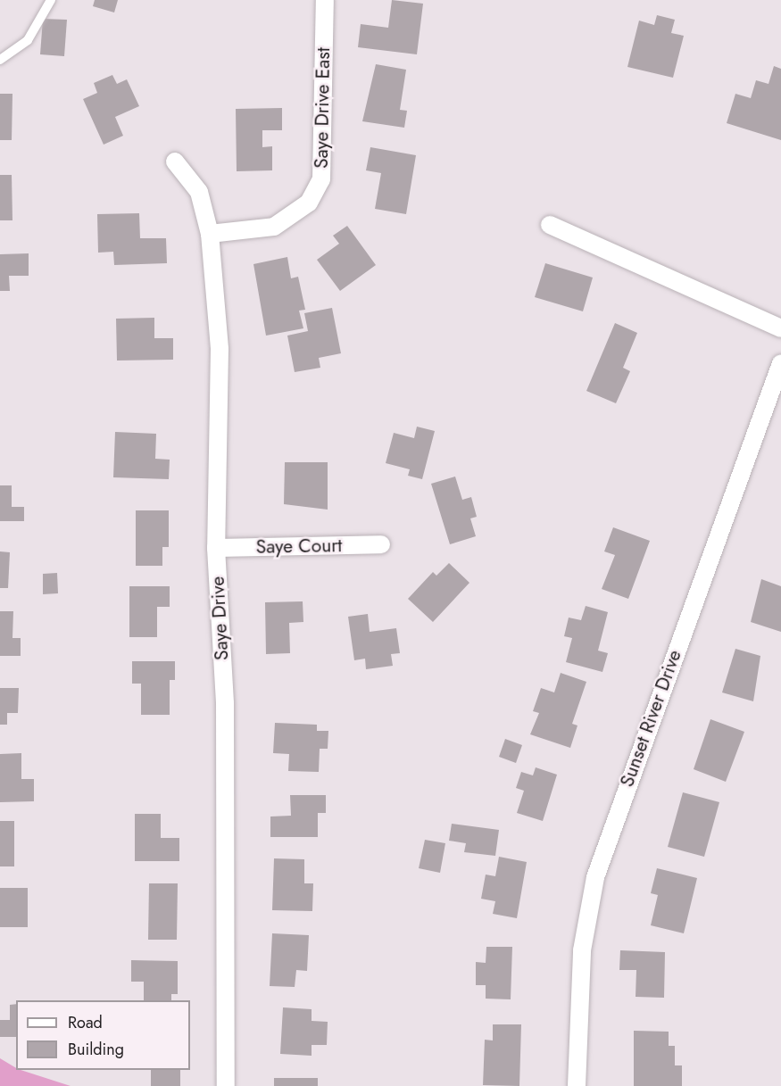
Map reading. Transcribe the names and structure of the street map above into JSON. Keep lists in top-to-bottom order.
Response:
{
  "streets": {
    "street": [
      "Saye Drive East",
      "Saye Court",
      "Saye Drive",
      "Sunset River Drive"
    ]
  },
  "crossings": [
    ["Saye Drive East", "Saye Drive"],
    ["Saye Court", "Saye Drive"]
  ],
  "legend": ["Road", "Building"]
}
